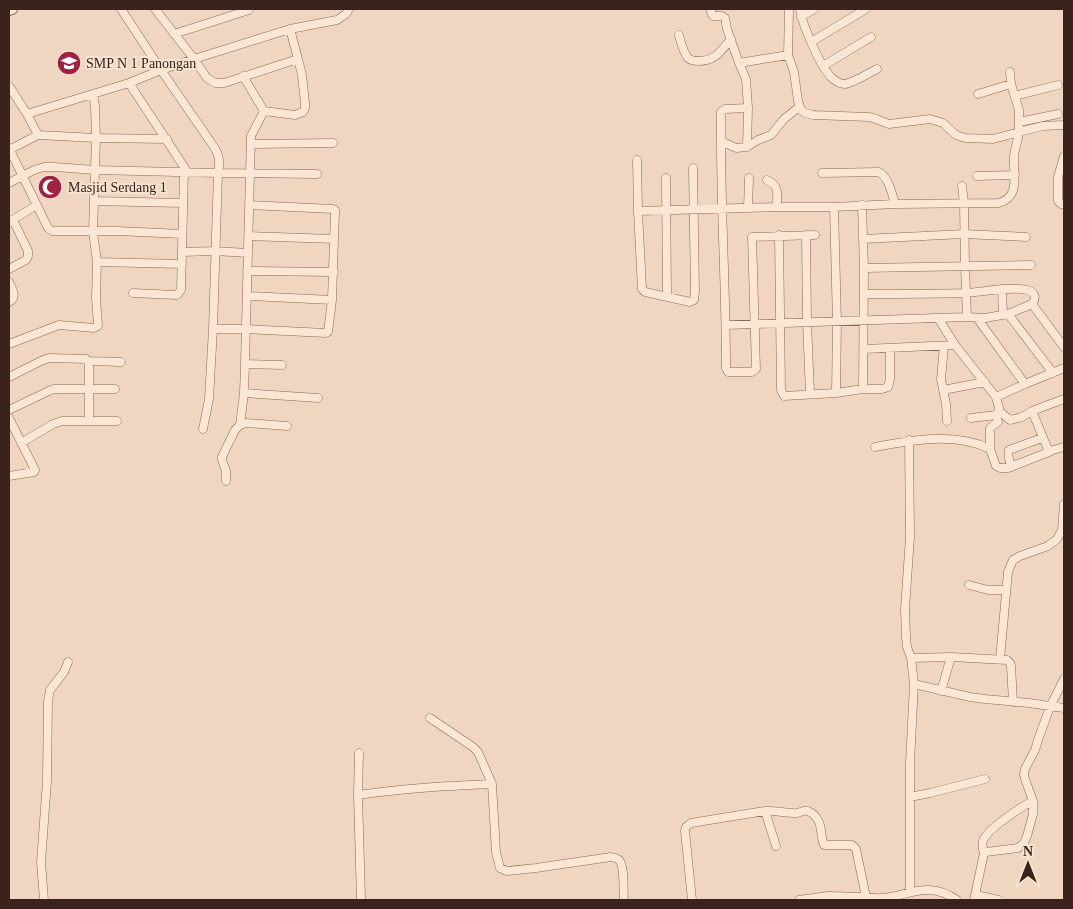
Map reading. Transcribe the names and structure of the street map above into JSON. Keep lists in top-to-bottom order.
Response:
{
  "places": {
    "school or university": ["SMP N 1 Panongan"],
    "mosque": ["Masjid Serdang 1"]
  },
  "north": "top"
}
